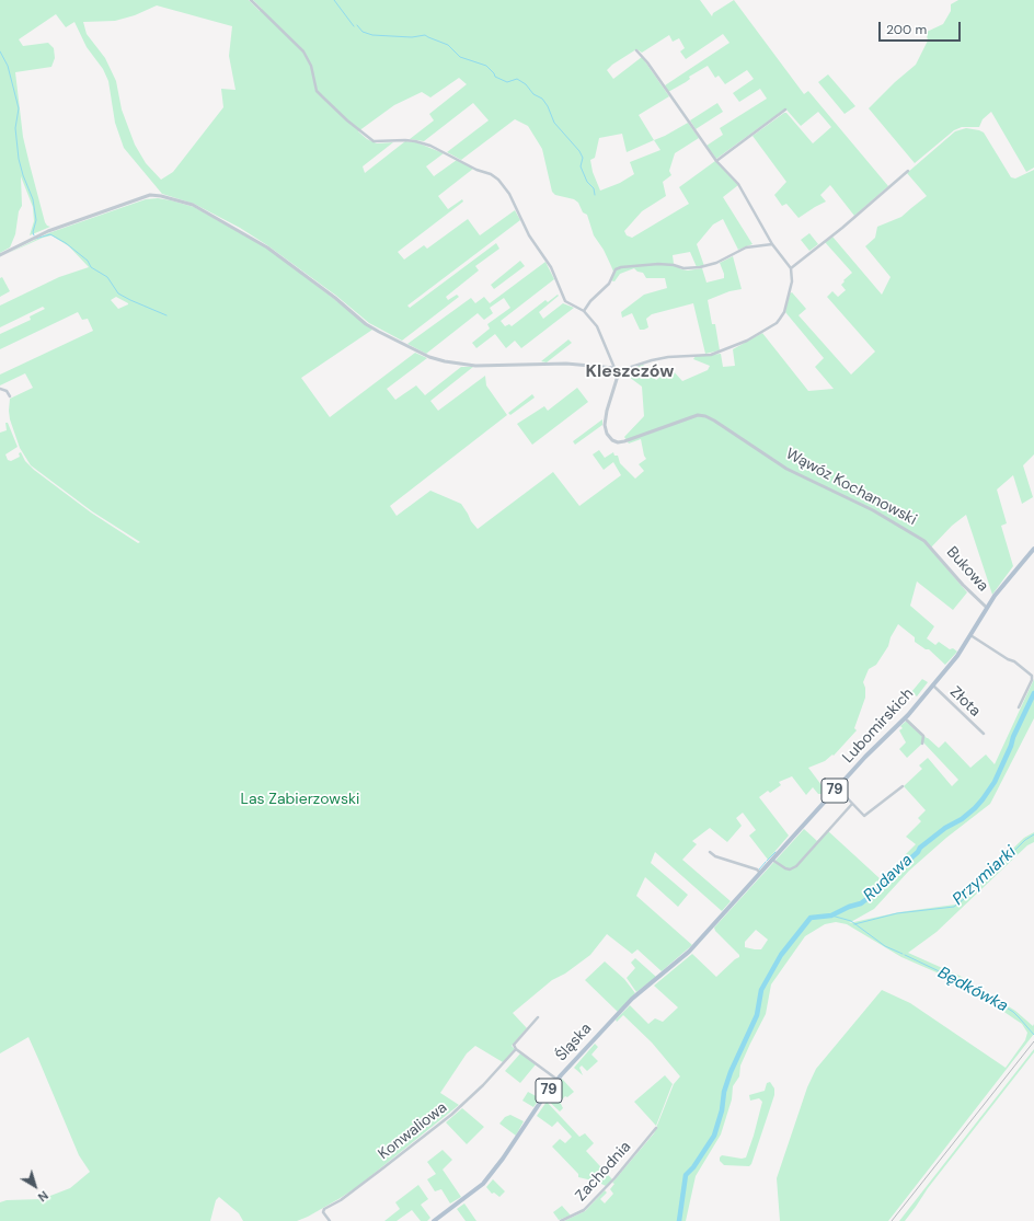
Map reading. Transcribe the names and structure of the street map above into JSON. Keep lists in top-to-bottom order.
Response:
{
  "streets": {
    "main road": ["Lubomirskich", "79", "Śląska"],
    "street": [
      "Wąwóz Kochanowski",
      "Bukowa",
      "Złota",
      "Konwaliowa",
      "Zachodnia"
    ]
  },
  "crossings": [
    ["Wąwóz Kochanowski", "Bukowa"],
    ["Bukowa", "Lubomirskich"],
    ["Złota", "Lubomirskich"],
    ["Lubomirskich", "Śląska"]
  ],
  "districts": ["Kleszczów"],
  "water": ["Przymiarki", "Rudawa", "Będkówka"],
  "parks": ["Las Zabierzowski"],
  "scale_bar": "200 m",
  "north": "bottom right"
}
